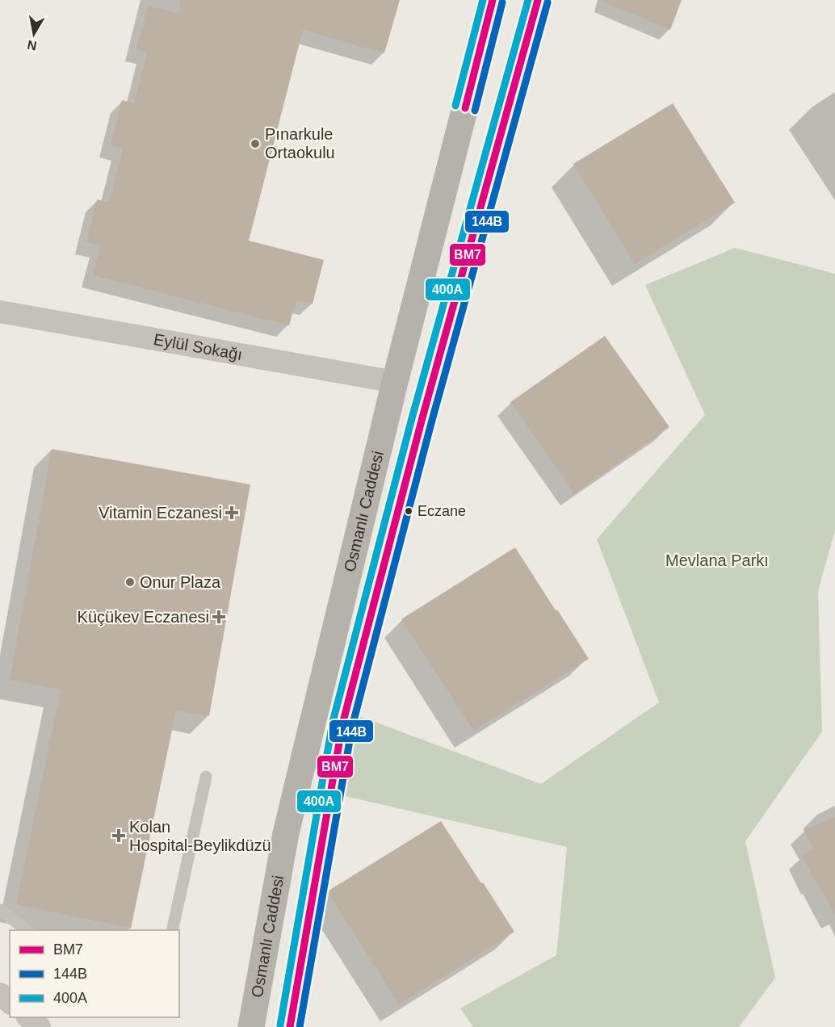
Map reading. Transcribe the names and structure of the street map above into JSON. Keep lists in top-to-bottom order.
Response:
{
  "streets": {
    "main road": ["Osmanlı Caddesi"],
    "street": ["Eylül Sokağı"]
  },
  "crossings": [
    ["Eylül Sokağı", "Osmanlı Caddesi"]
  ],
  "parks": ["Mevlana Parkı"],
  "places": {
    "other": ["Pınarkule Ortaokulu", "Eczane", "Onur Plaza"],
    "health": ["Vitamin Eczanesi", "Küçükev Eczanesi", "Kolan Hospital-Beylikdüzü"]
  },
  "lines": ["transit line BM7", "transit line 400A", "transit line 144B"],
  "legend": ["BM7", "144B", "400A"],
  "north": "bottom"
}
